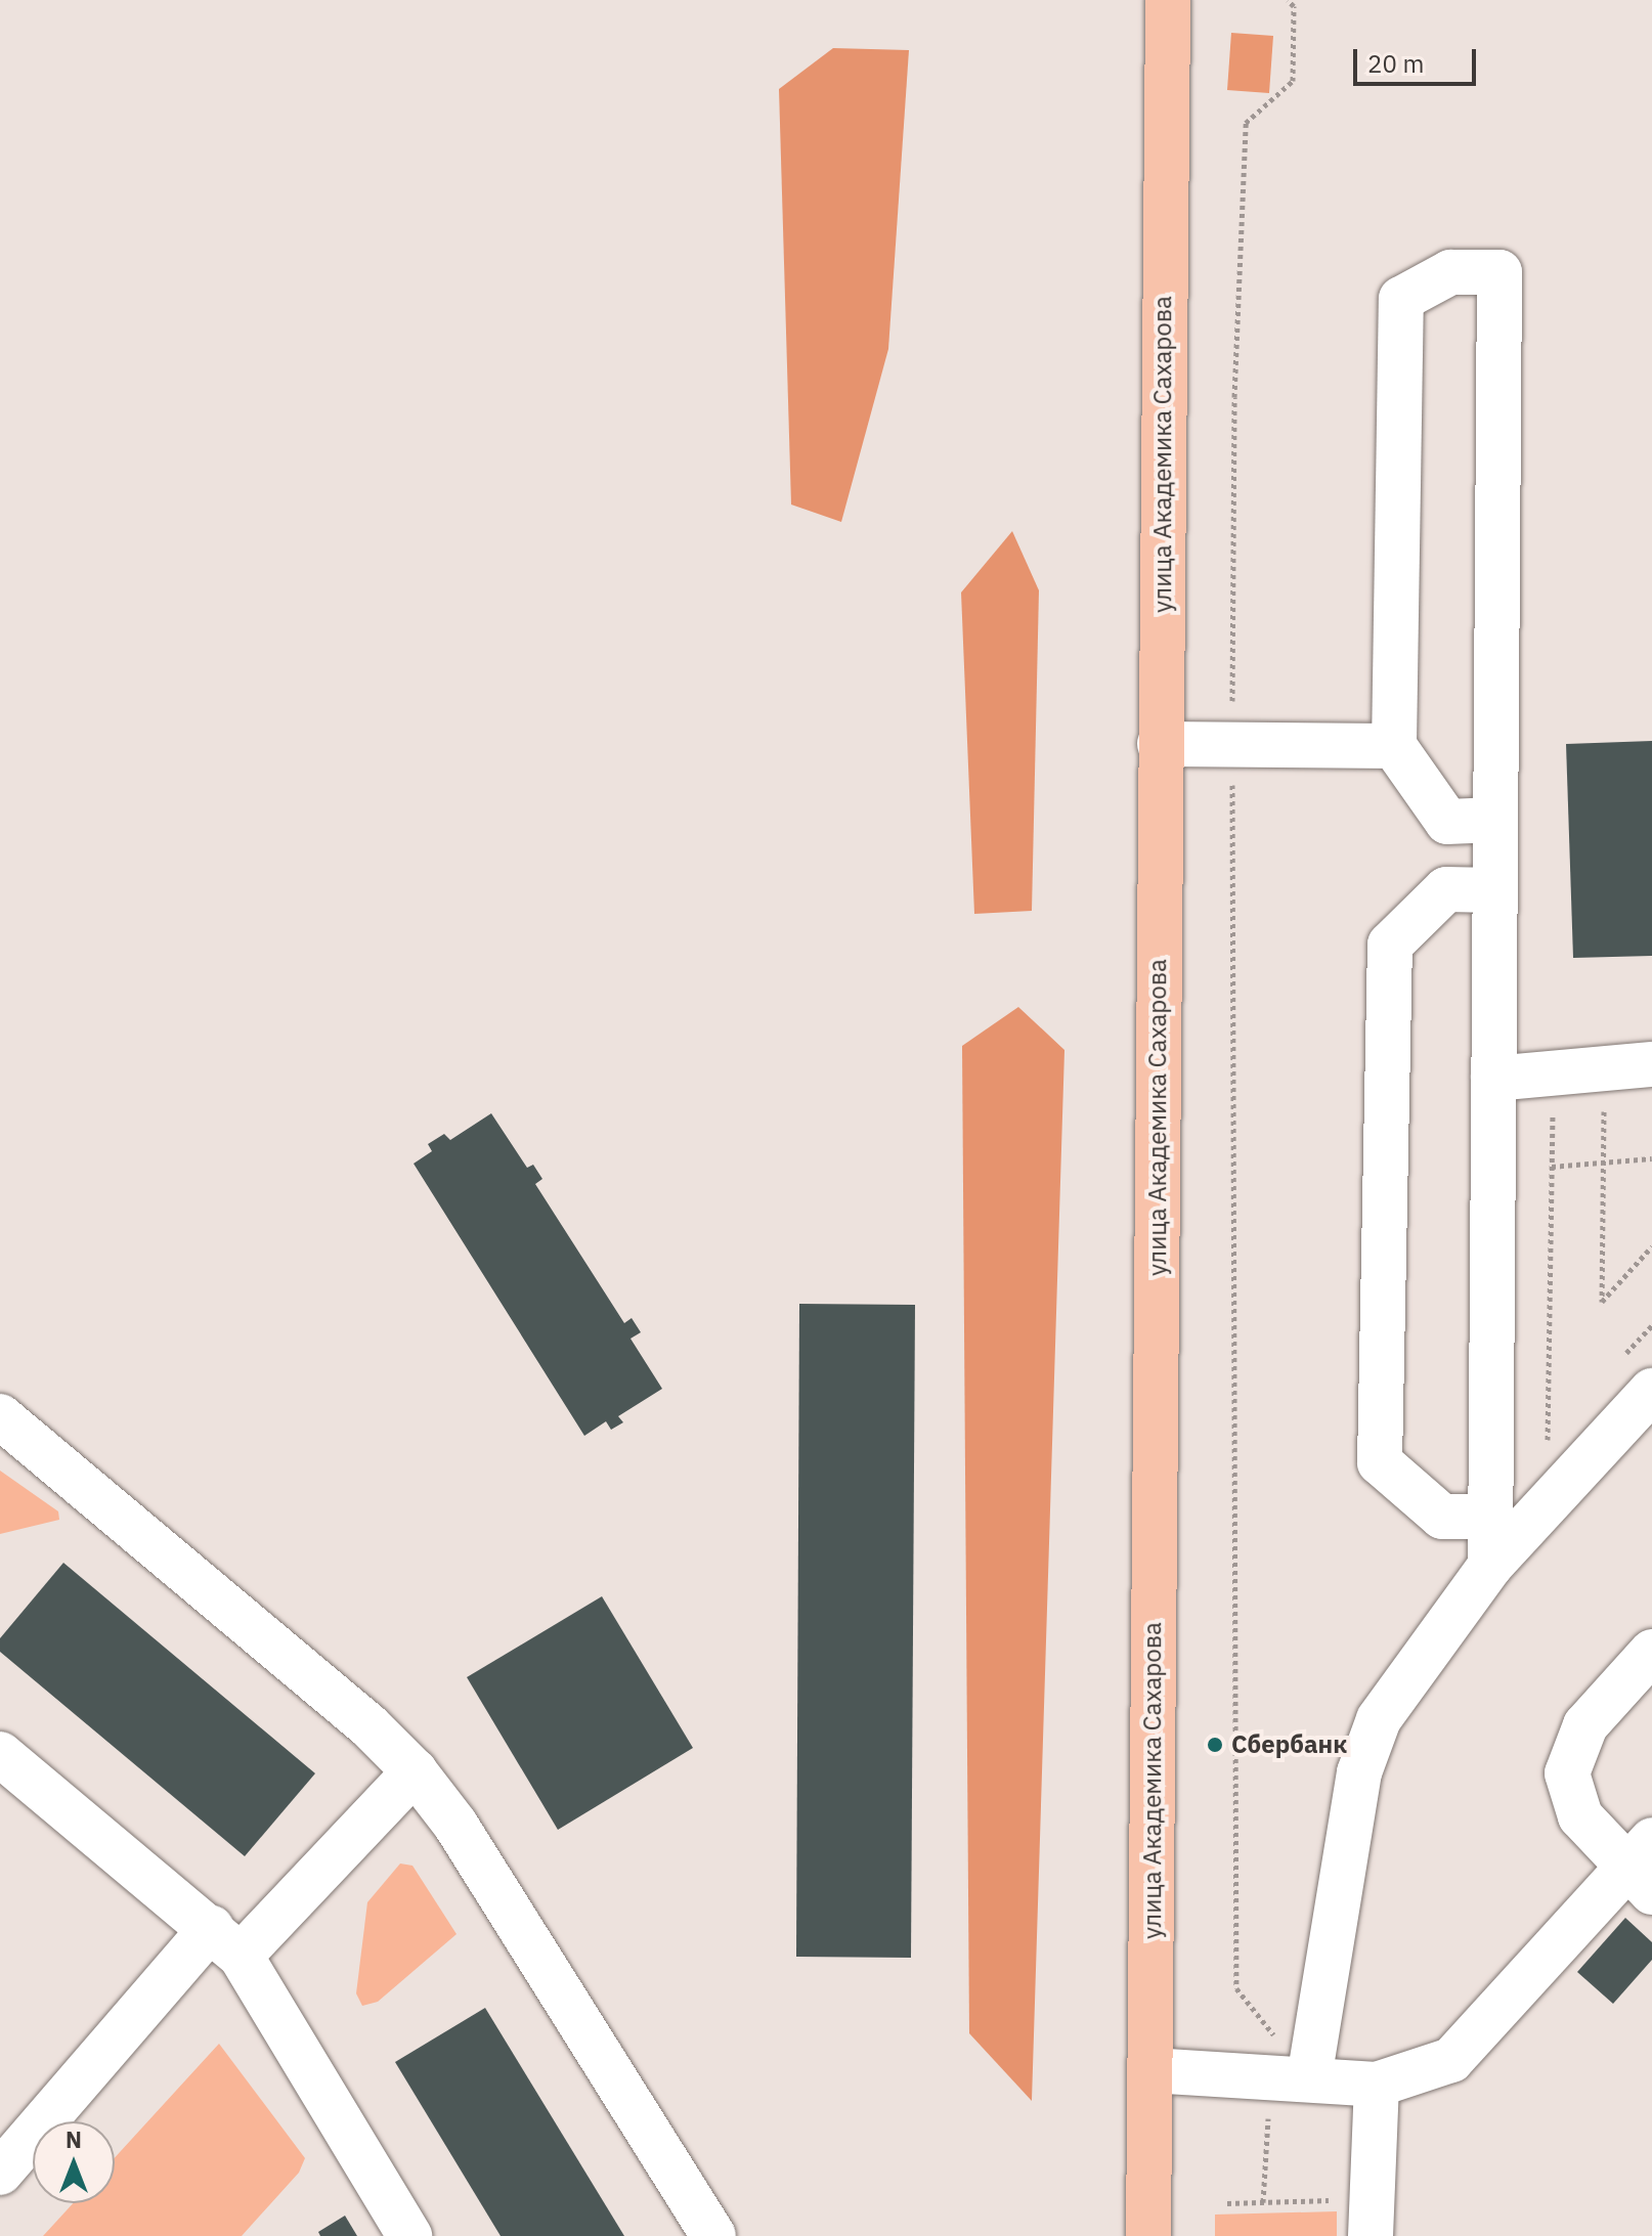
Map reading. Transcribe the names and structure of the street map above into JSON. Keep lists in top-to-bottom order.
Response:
{
  "streets": {
    "main road": ["улица Академика Сахарова"]
  },
  "places": ["Сбербанк"],
  "scale_bar": "20 m",
  "north": "top"
}
